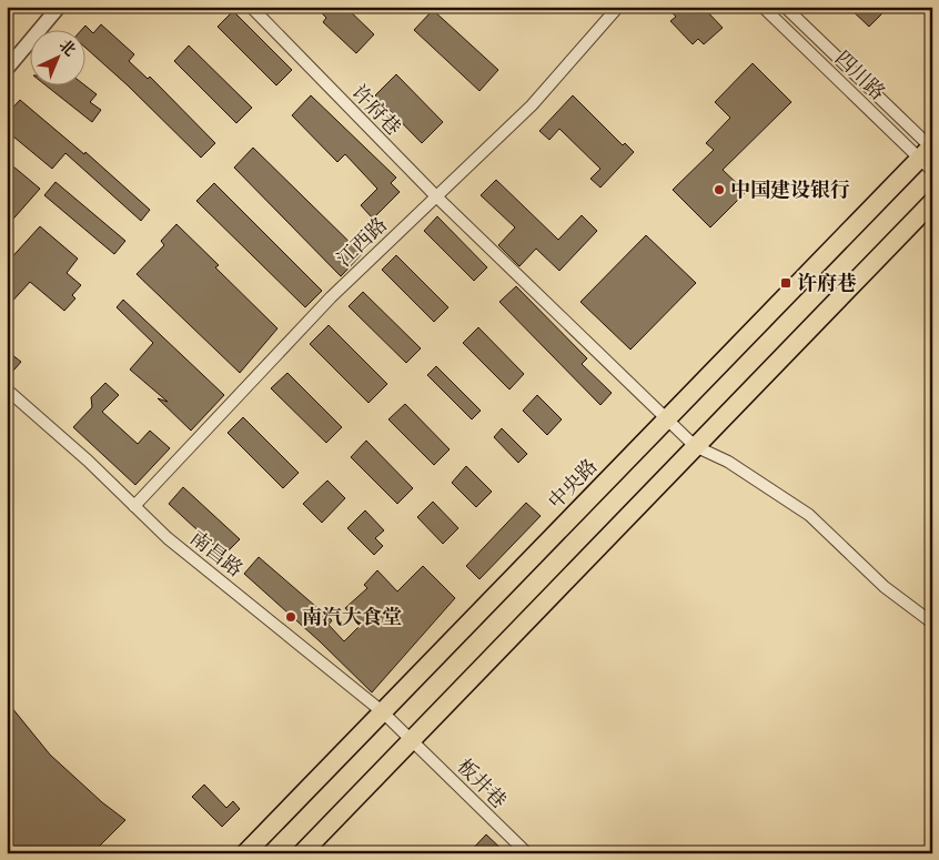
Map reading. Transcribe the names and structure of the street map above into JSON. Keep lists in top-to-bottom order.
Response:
{
  "streets": {
    "main road": ["中央路"],
    "street": [
      "四川路",
      "许府巷",
      "江西路",
      "南昌路",
      "板井巷"
    ]
  },
  "crossings": [
    ["四川路", "中央路"],
    ["许府巷", "江西路"],
    ["许府巷", "中央路"],
    ["江西路", "南昌路"],
    ["中央路", "南昌路"],
    ["南昌路", "板井巷"]
  ],
  "places": {
    "other": ["中国建设银行", "南汽大食堂"],
    "transit": ["许府巷"]
  },
  "north": "top right"
}
